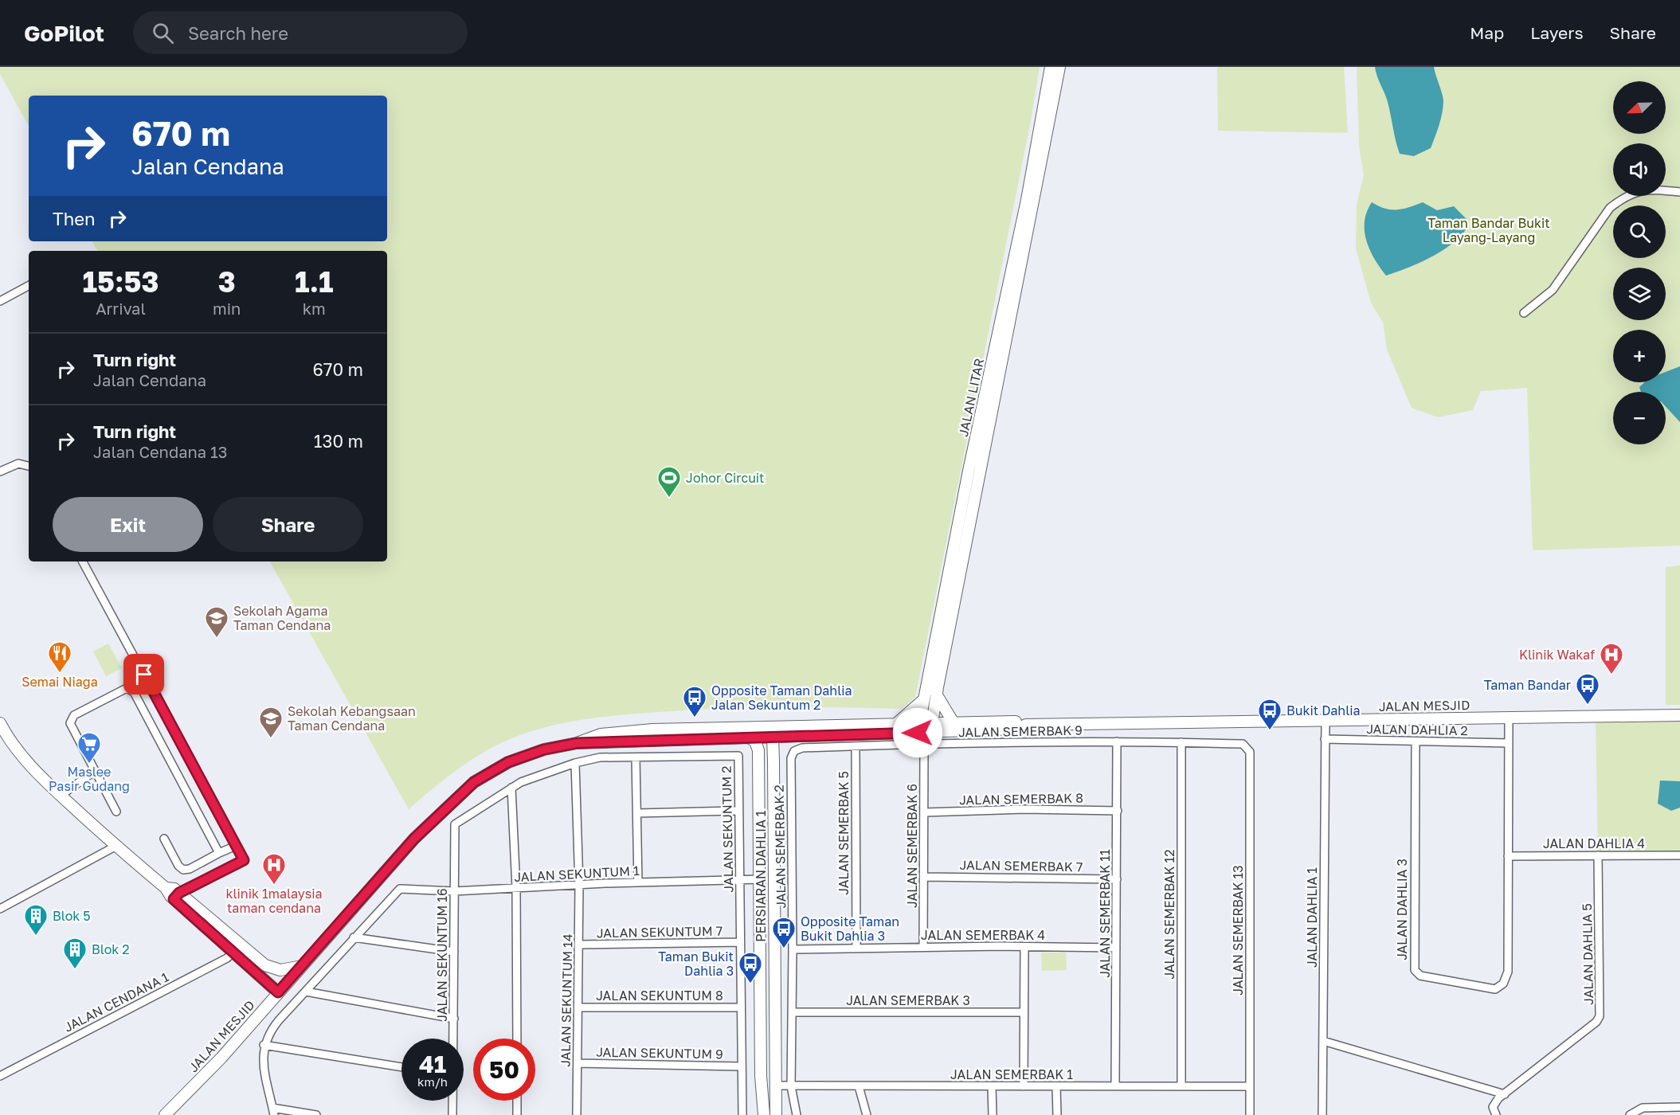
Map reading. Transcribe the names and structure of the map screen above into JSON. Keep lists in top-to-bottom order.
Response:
{
  "streets": {
    "main road": ["JALAN LITAR", "JALAN MESJID", "PERSIARAN DAHLIA 1"],
    "street": [
      "JALAN DAHLIA 2",
      "JALAN SEMERBAK 9",
      "JALAN SEMERBAK 8",
      "JALAN SEKUNTUM 2",
      "JALAN SEMERBAK 5",
      "JALAN DAHLIA 4",
      "JALAN SEMERBAK 6",
      "JALAN SEMERBAK 2",
      "JALAN SEMERBAK 7",
      "JALAN SEKUNTUM 1",
      "JALAN DAHLIA 3",
      "JALAN SEMERBAK 11",
      "JALAN SEMERBAK 12",
      "JALAN DAHLIA 1",
      "JALAN SEMERBAK 13",
      "JALAN SEKUNTUM 7",
      "JALAN SEMERBAK 4",
      "JALAN DAHLIA 5",
      "JALAN SEKUNTUM 16",
      "JALAN SEKUNTUM 8",
      "JALAN SEKUNTUM 14",
      "JALAN SEMERBAK 3",
      "JALAN CENDANA 1",
      "JALAN SEKUNTUM 9",
      "JALAN SEMERBAK 1"
    ]
  },
  "crossings": [
    ["JALAN LITAR", "JALAN MESJID"],
    ["JALAN MESJID", "PERSIARAN DAHLIA 1"],
    ["JALAN MESJID", "JALAN DAHLIA 1"],
    ["JALAN DAHLIA 2", "JALAN DAHLIA 3"],
    ["JALAN DAHLIA 2", "JALAN DAHLIA 1"],
    ["JALAN SEMERBAK 9", "JALAN SEMERBAK 5"],
    ["JALAN SEMERBAK 9", "JALAN SEMERBAK 6"],
    ["JALAN SEMERBAK 9", "JALAN SEMERBAK 2"],
    ["JALAN SEMERBAK 9", "JALAN SEMERBAK 11"],
    ["JALAN SEMERBAK 9", "JALAN SEMERBAK 12"],
    ["JALAN SEMERBAK 9", "JALAN SEMERBAK 13"],
    ["JALAN SEMERBAK 8", "JALAN SEMERBAK 6"],
    ["JALAN SEMERBAK 8", "JALAN SEMERBAK 11"],
    ["JALAN SEKUNTUM 2", "JALAN SEKUNTUM 1"],
    ["JALAN SEKUNTUM 2", "JALAN SEKUNTUM 7"],
    ["JALAN SEKUNTUM 2", "JALAN SEKUNTUM 16"],
    ["JALAN SEKUNTUM 2", "JALAN SEKUNTUM 8"],
    ["JALAN SEKUNTUM 2", "JALAN SEKUNTUM 14"],
    ["JALAN SEKUNTUM 2", "JALAN SEKUNTUM 9"],
    ["JALAN SEMERBAK 5", "JALAN SEMERBAK 4"],
    ["JALAN DAHLIA 4", "JALAN DAHLIA 3"],
    ["JALAN DAHLIA 4", "JALAN DAHLIA 5"],
    ["JALAN SEMERBAK 6", "JALAN SEMERBAK 7"],
    ["JALAN SEMERBAK 6", "JALAN SEMERBAK 4"],
    ["JALAN SEMERBAK 2", "JALAN SEMERBAK 4"],
    ["JALAN SEMERBAK 2", "JALAN SEMERBAK 3"],
    ["JALAN SEMERBAK 2", "JALAN SEMERBAK 1"],
    ["JALAN SEMERBAK 7", "JALAN SEMERBAK 11"],
    ["JALAN SEKUNTUM 1", "PERSIARAN DAHLIA 1"],
    ["JALAN SEKUNTUM 1", "JALAN SEKUNTUM 16"],
    ["JALAN SEKUNTUM 1", "JALAN SEKUNTUM 14"],
    ["PERSIARAN DAHLIA 1", "JALAN SEMERBAK 1"],
    ["JALAN SEMERBAK 11", "JALAN SEMERBAK 4"],
    ["JALAN SEMERBAK 11", "JALAN SEMERBAK 1"],
    ["JALAN SEMERBAK 12", "JALAN SEMERBAK 1"],
    ["JALAN SEMERBAK 13", "JALAN SEMERBAK 1"],
    ["JALAN SEKUNTUM 7", "JALAN SEKUNTUM 14"],
    ["JALAN SEKUNTUM 8", "JALAN SEKUNTUM 14"],
    ["JALAN SEKUNTUM 14", "JALAN SEKUNTUM 9"]
  ],
  "parks": ["Taman Bandar Bukit Layang-Layang"],
  "places": {
    "sports": ["Johor Circuit"],
    "school or university": ["Sekolah Agama Taman Cendana", "Sekolah Kebangsaan Taman Cendana"],
    "restaurant": ["Semai Niaga"],
    "hospital": ["Klinik Wakaf", "klinik 1malaysia taman cendana"],
    "bus stop": [
      "Taman Bandar",
      "Opposite Taman Dahlia Jalan Sekuntum 2",
      "Bukit Dahlia",
      "Opposite Taman Bukit Dahlia 3",
      "Taman Bukit Dahlia 3"
    ],
    "supermarket": ["Maslee Pasir Gudang"],
    "building": ["Blok 5", "Blok 2"]
  },
  "north": "bottom left",
  "page": {
    "header": "GoPilot",
    "search": "Search here",
    "nav": ["Map", "Layers", "Share"],
    "map_buttons": ["+", "−"],
    "turn": ["670 m", "Jalan Cendana"],
    "then": "Then",
    "eta": [
      "15:53",
      "Arrival",
      "3",
      "min",
      "1.1",
      "km"
    ],
    "list": [
      {
        "name": "Turn right",
        "note": "Jalan Cendana",
        "value": "670 m"
      },
      {
        "name": "Turn right",
        "note": "Jalan Cendana 13",
        "value": "130 m"
      }
    ],
    "buttons": ["Exit", "Share"],
    "speed": "41 km/h",
    "limit": "50"
  }
}
